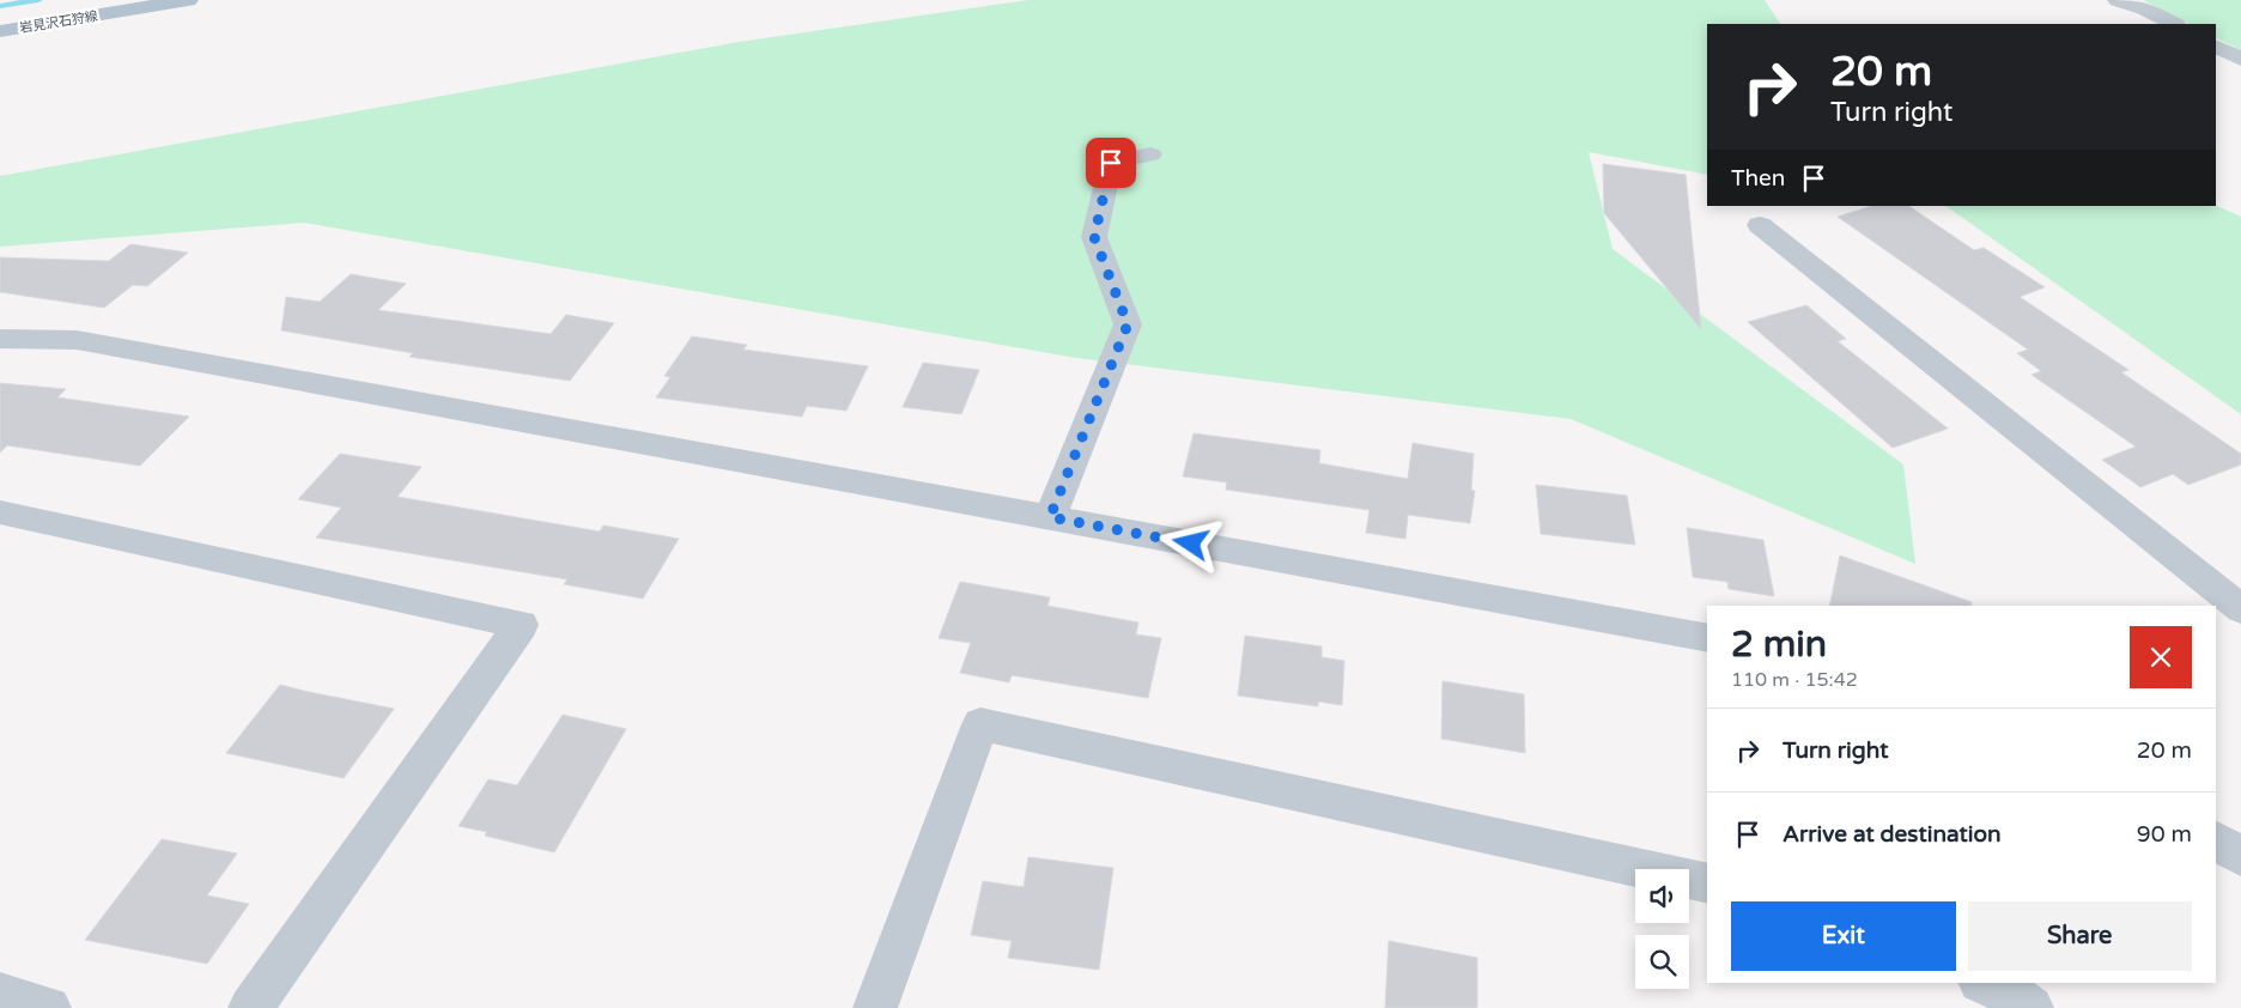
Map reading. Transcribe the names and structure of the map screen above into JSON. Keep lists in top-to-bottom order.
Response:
{
  "streets": {
    "main road": ["岩見沢石狩線"]
  },
  "page": {
    "turn": ["20 m", "Turn right"],
    "then": "Then",
    "heading": ["2 min", "110 m · 15:42"],
    "list": [
      {
        "name": "Turn right",
        "value": "20 m"
      },
      {
        "name": "Arrive at destination",
        "value": "90 m"
      }
    ],
    "buttons": ["Exit", "Share"]
  }
}
